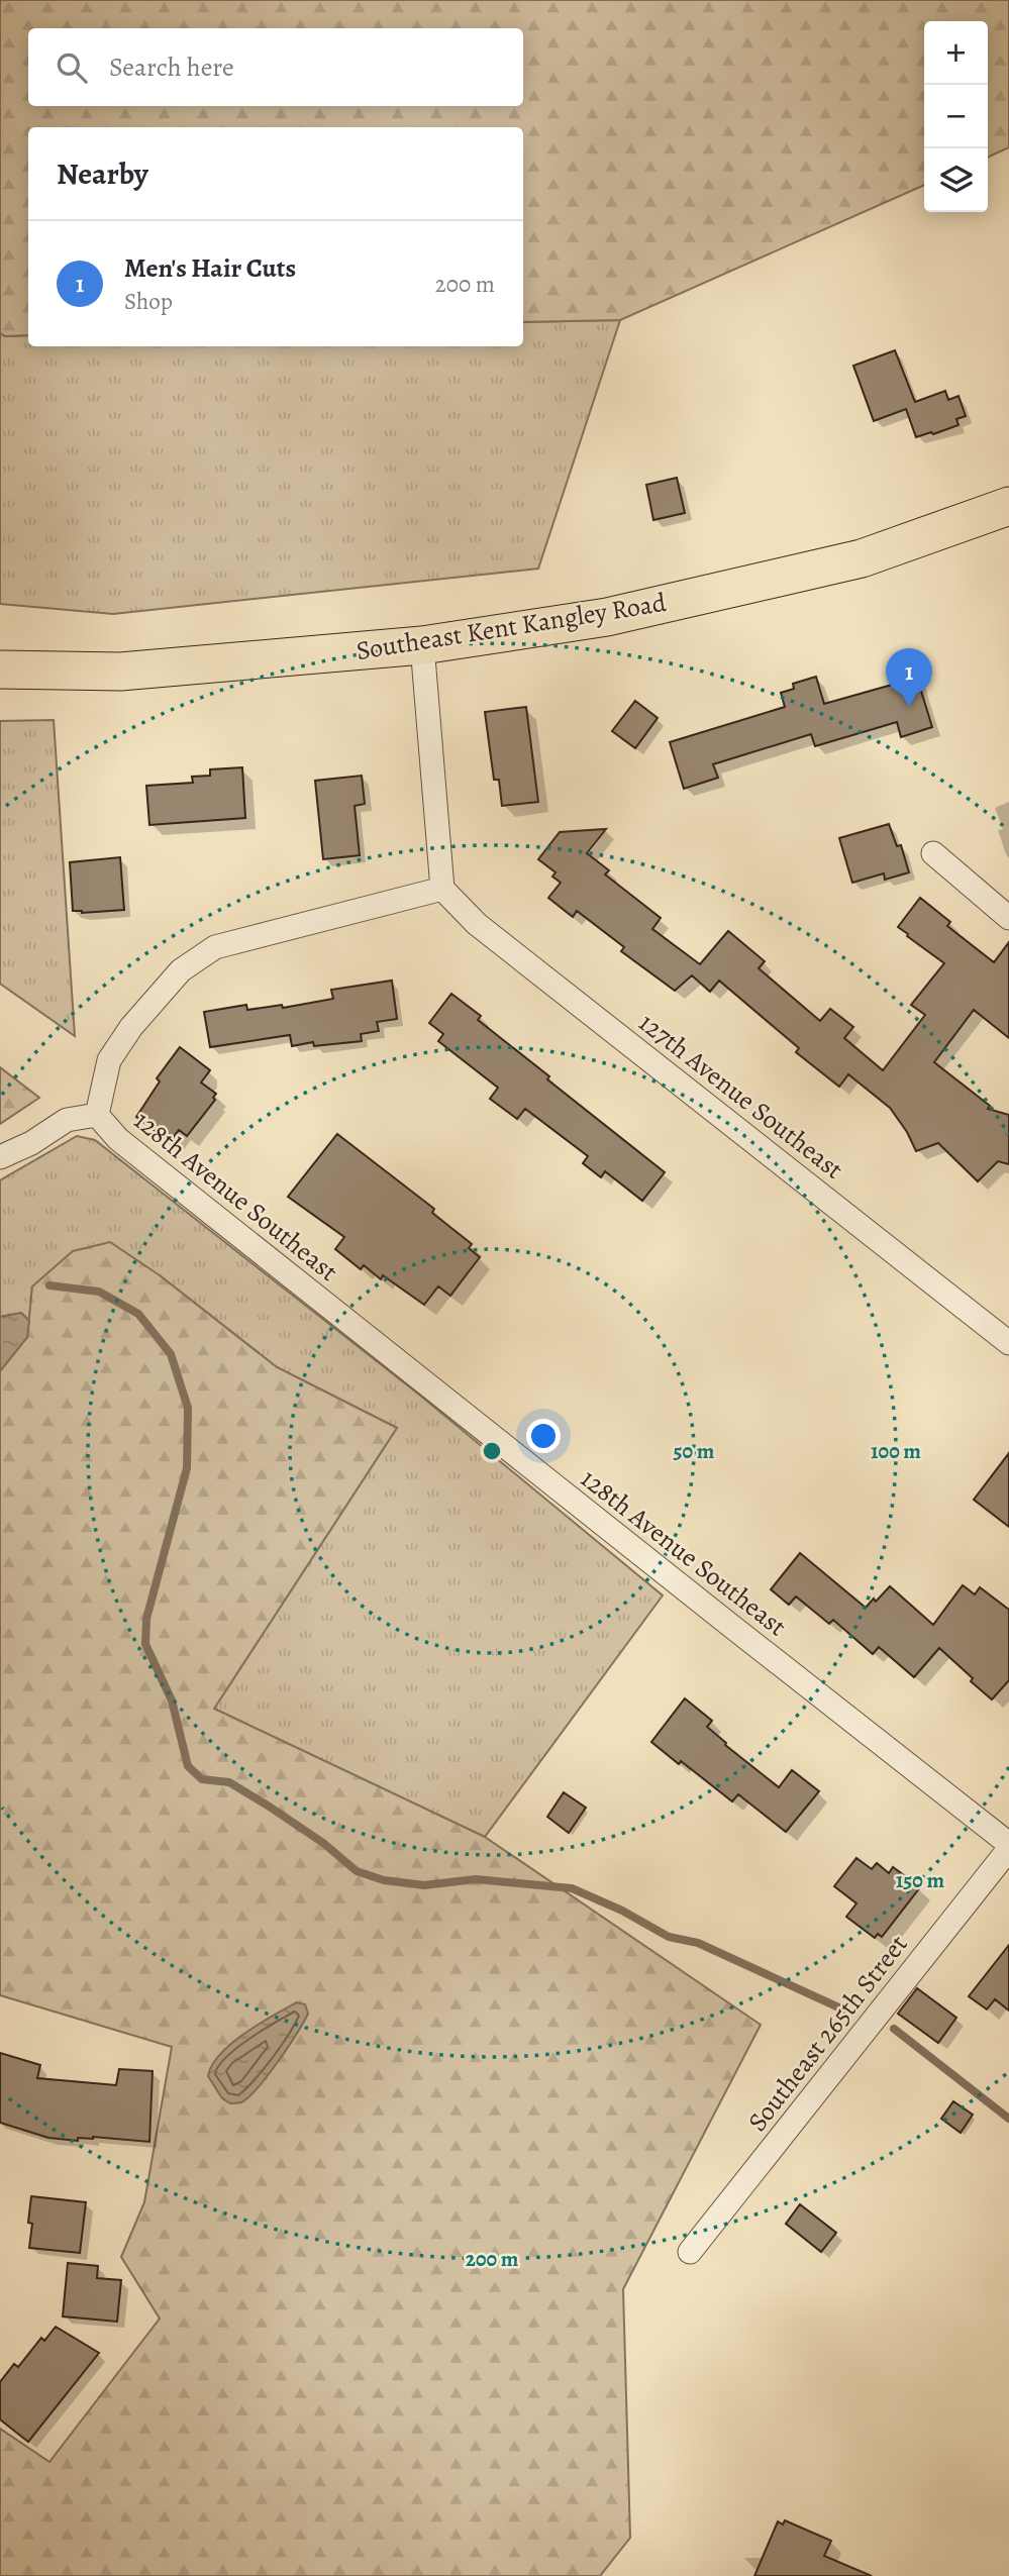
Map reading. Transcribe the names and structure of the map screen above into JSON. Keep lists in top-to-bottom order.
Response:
{
  "streets": {
    "main road": ["Southeast Kent Kangley Road"],
    "street": ["127th Avenue Southeast", "128th Avenue Southeast", "Southeast 265th Street"]
  },
  "page": {
    "map_buttons": ["+", "−"],
    "search": "Search here",
    "heading": "Nearby",
    "list": [
      {
        "mark": "1",
        "name": "Men's Hair Cuts",
        "note": "Shop",
        "value": "200 m"
      }
    ],
    "pins": "1"
  },
  "rings": [
    "50 m",
    "100 m",
    "150 m",
    "200 m"
  ]
}
